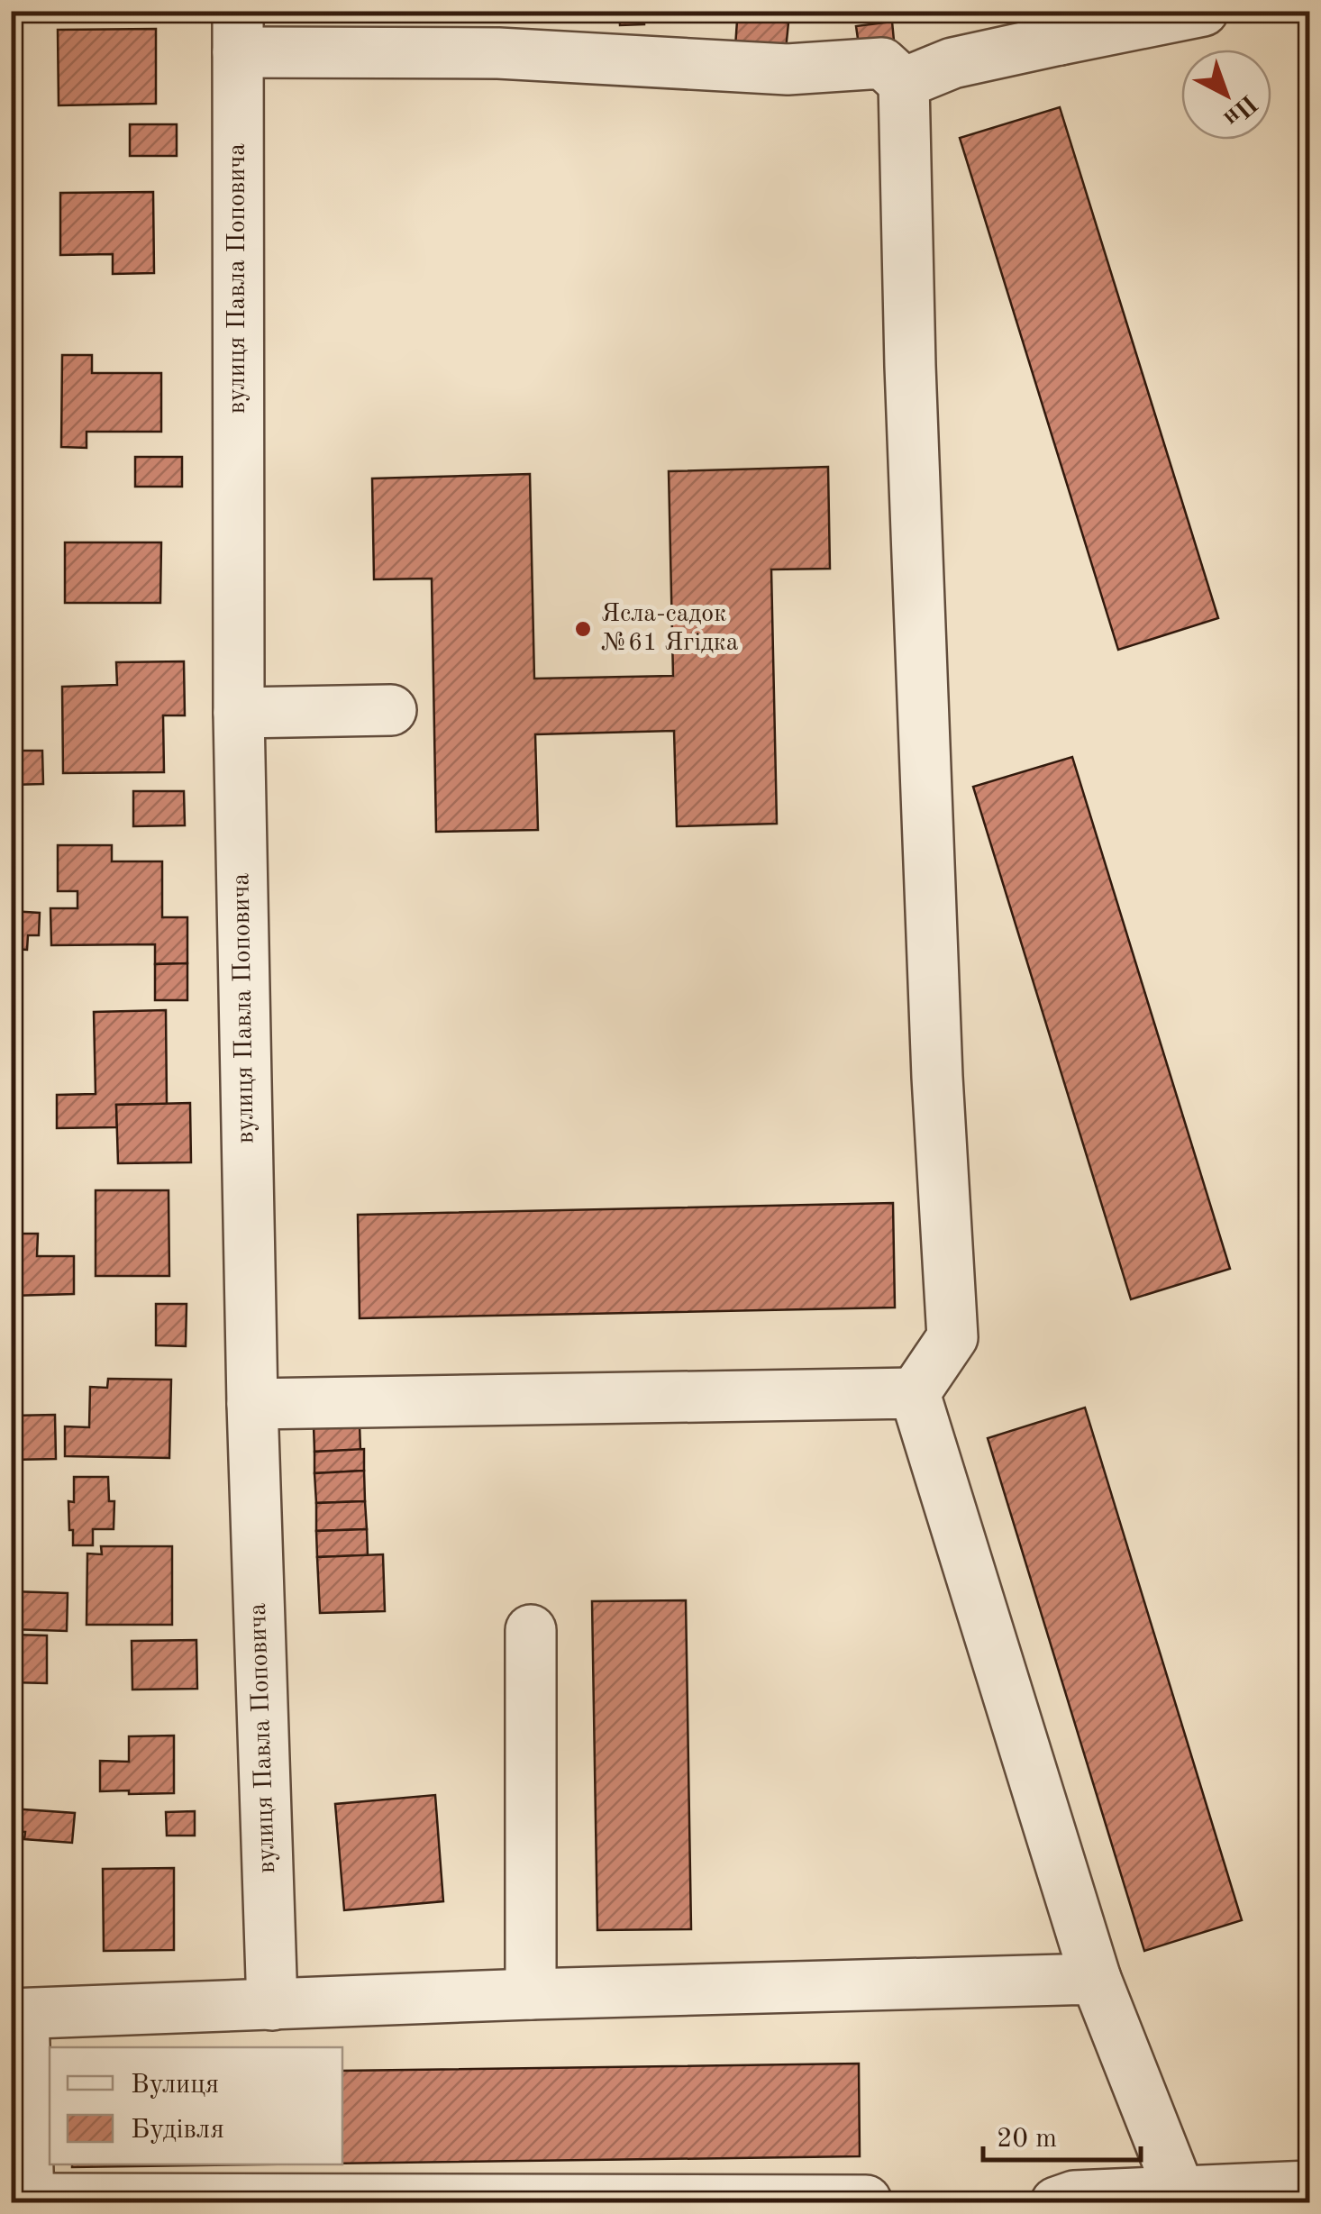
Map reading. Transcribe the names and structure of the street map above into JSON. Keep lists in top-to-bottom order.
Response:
{
  "streets": {
    "street": ["вулиця Павла Поповича"]
  },
  "places": ["Ясла-садок №61 Ягідка"],
  "legend": ["Вулиця", "Будівля"],
  "scale_bar": "20 m",
  "north": "bottom right"
}
